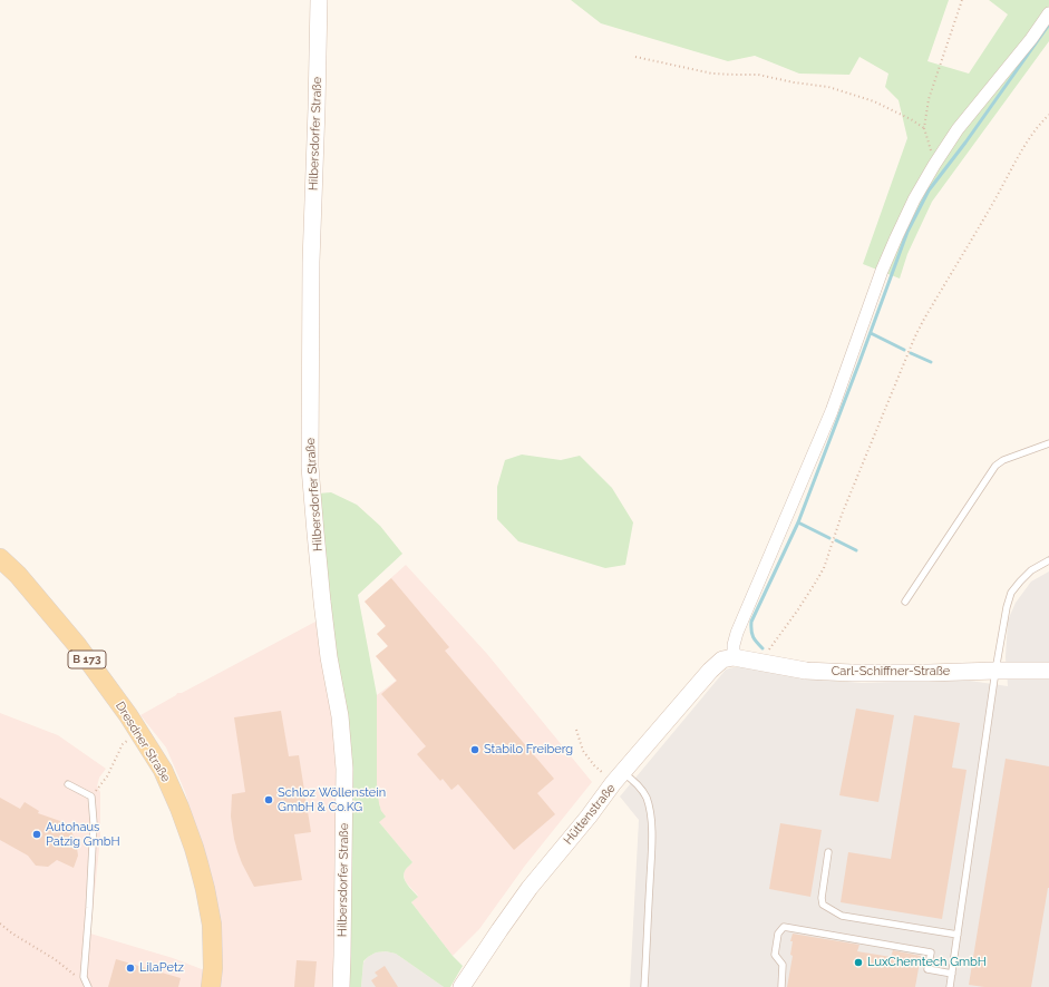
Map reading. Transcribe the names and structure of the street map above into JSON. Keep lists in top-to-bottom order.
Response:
{
  "streets": {
    "main road": [
      "Hilbersdorfer Straße",
      "B 173",
      "Carl-Schiffner-Straße",
      "Dresdner Straße",
      "Hüttenstraße"
    ]
  },
  "crossings": [
    ["Carl-Schiffner-Straße", "Hüttenstraße"]
  ],
  "places": [
    "Stabilo Freiberg",
    "Schloz Wöllenstein GmbH & Co.KG",
    "Autohaus Patzig GmbH",
    "LuxChemtech GmbH",
    "LilaPetz"
  ]
}
